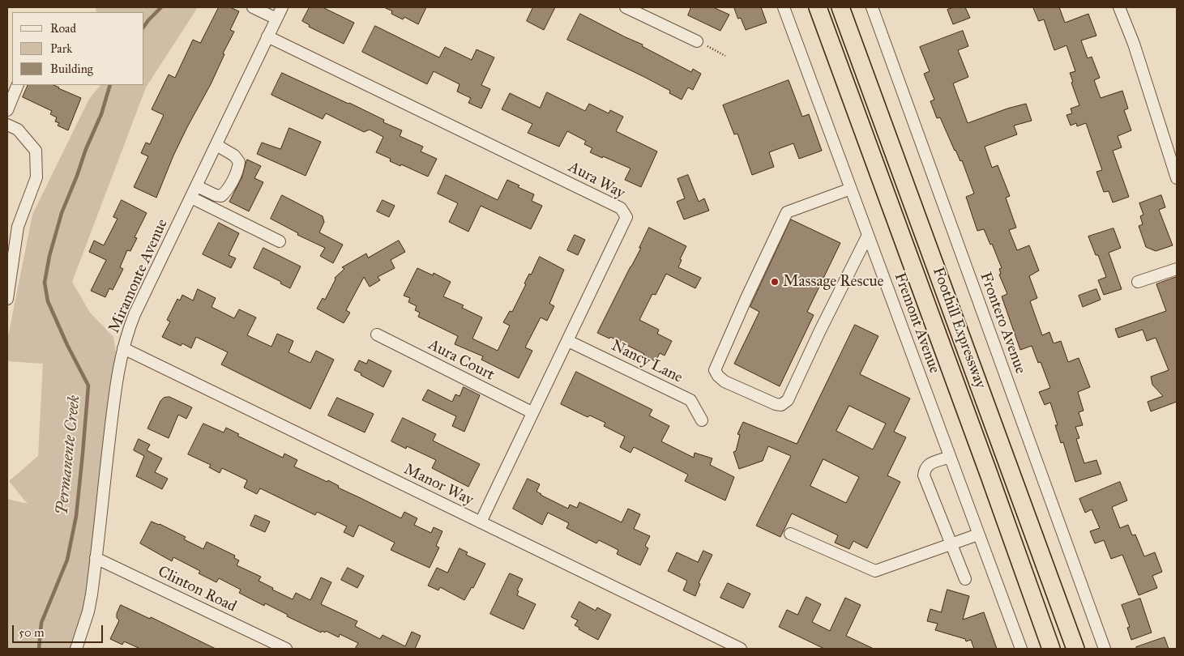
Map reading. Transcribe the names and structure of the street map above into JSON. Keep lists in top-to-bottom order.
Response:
{
  "streets": {
    "highway": ["Foothill Expressway"],
    "street": [
      "Aura Way",
      "Miramonte Avenue",
      "Fremont Avenue",
      "Frontero Avenue",
      "Aura Court",
      "Nancy Lane",
      "Manor Way",
      "Clinton Road"
    ]
  },
  "crossings": [
    ["Aura Way", "Miramonte Avenue"],
    ["Aura Way", "Aura Court"],
    ["Aura Way", "Nancy Lane"],
    ["Aura Way", "Manor Way"],
    ["Miramonte Avenue", "Manor Way"],
    ["Miramonte Avenue", "Clinton Road"]
  ],
  "water": ["Permanente Creek"],
  "places": ["Massage Rescue"],
  "legend": ["Road", "Park", "Building"],
  "scale_bar": "50 m"
}
